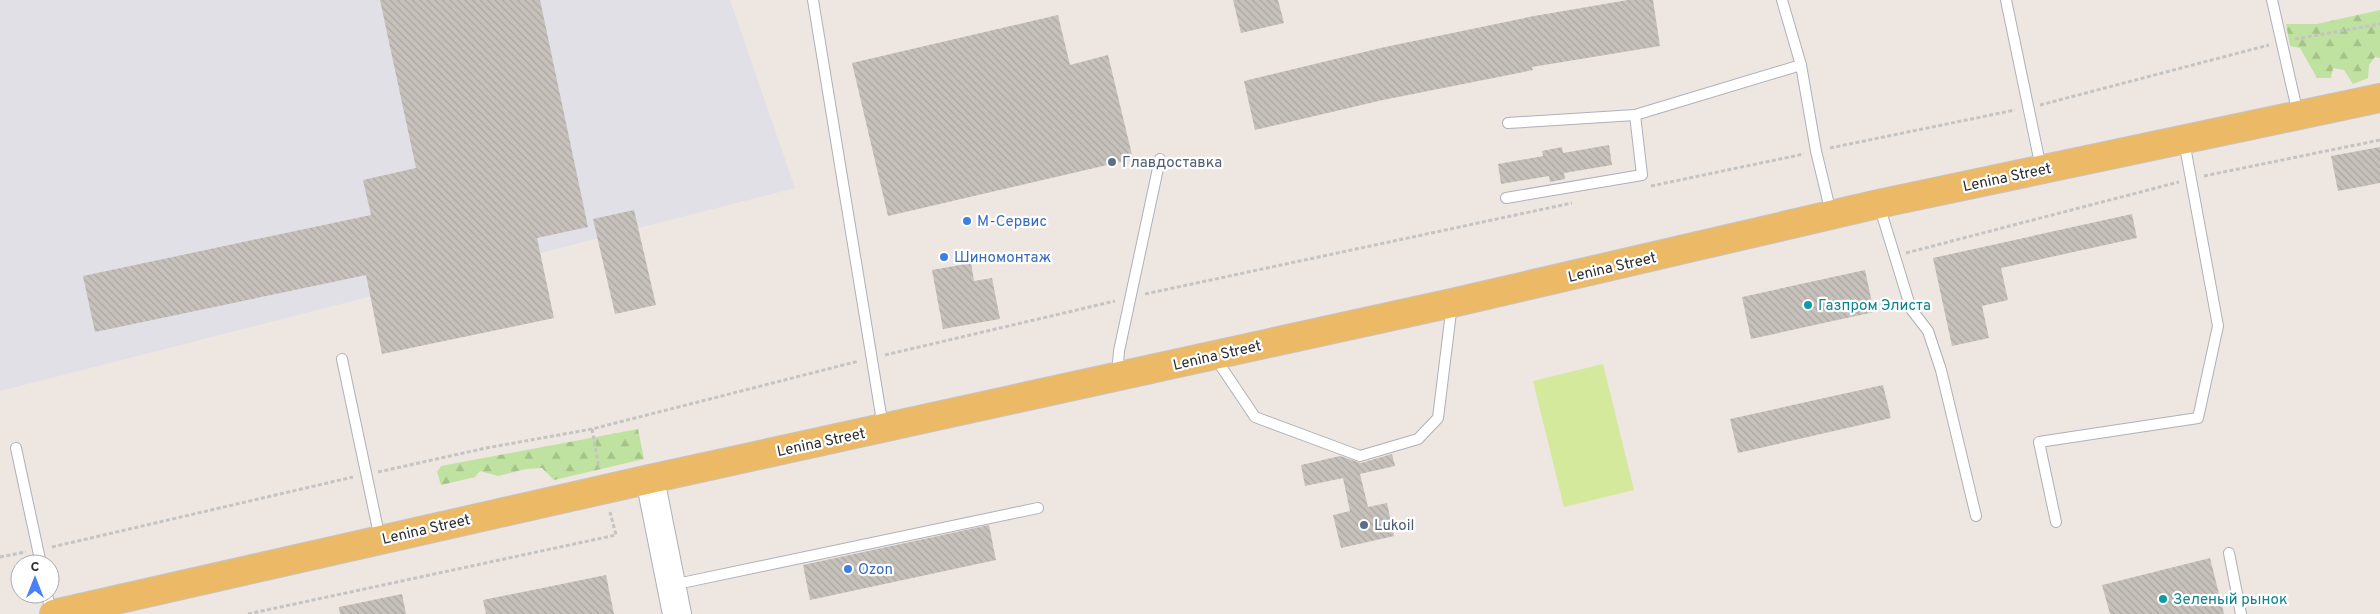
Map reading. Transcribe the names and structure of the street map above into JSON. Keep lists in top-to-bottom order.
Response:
{
  "streets": {
    "main road": ["Lenina Street"]
  },
  "places": [
    "Главдоставка",
    "М-Сервис",
    "Шиномонтаж",
    "Газпром Элиста",
    "Lukoil",
    "Ozon",
    "Зеленый рынок"
  ],
  "north": "top"
}
